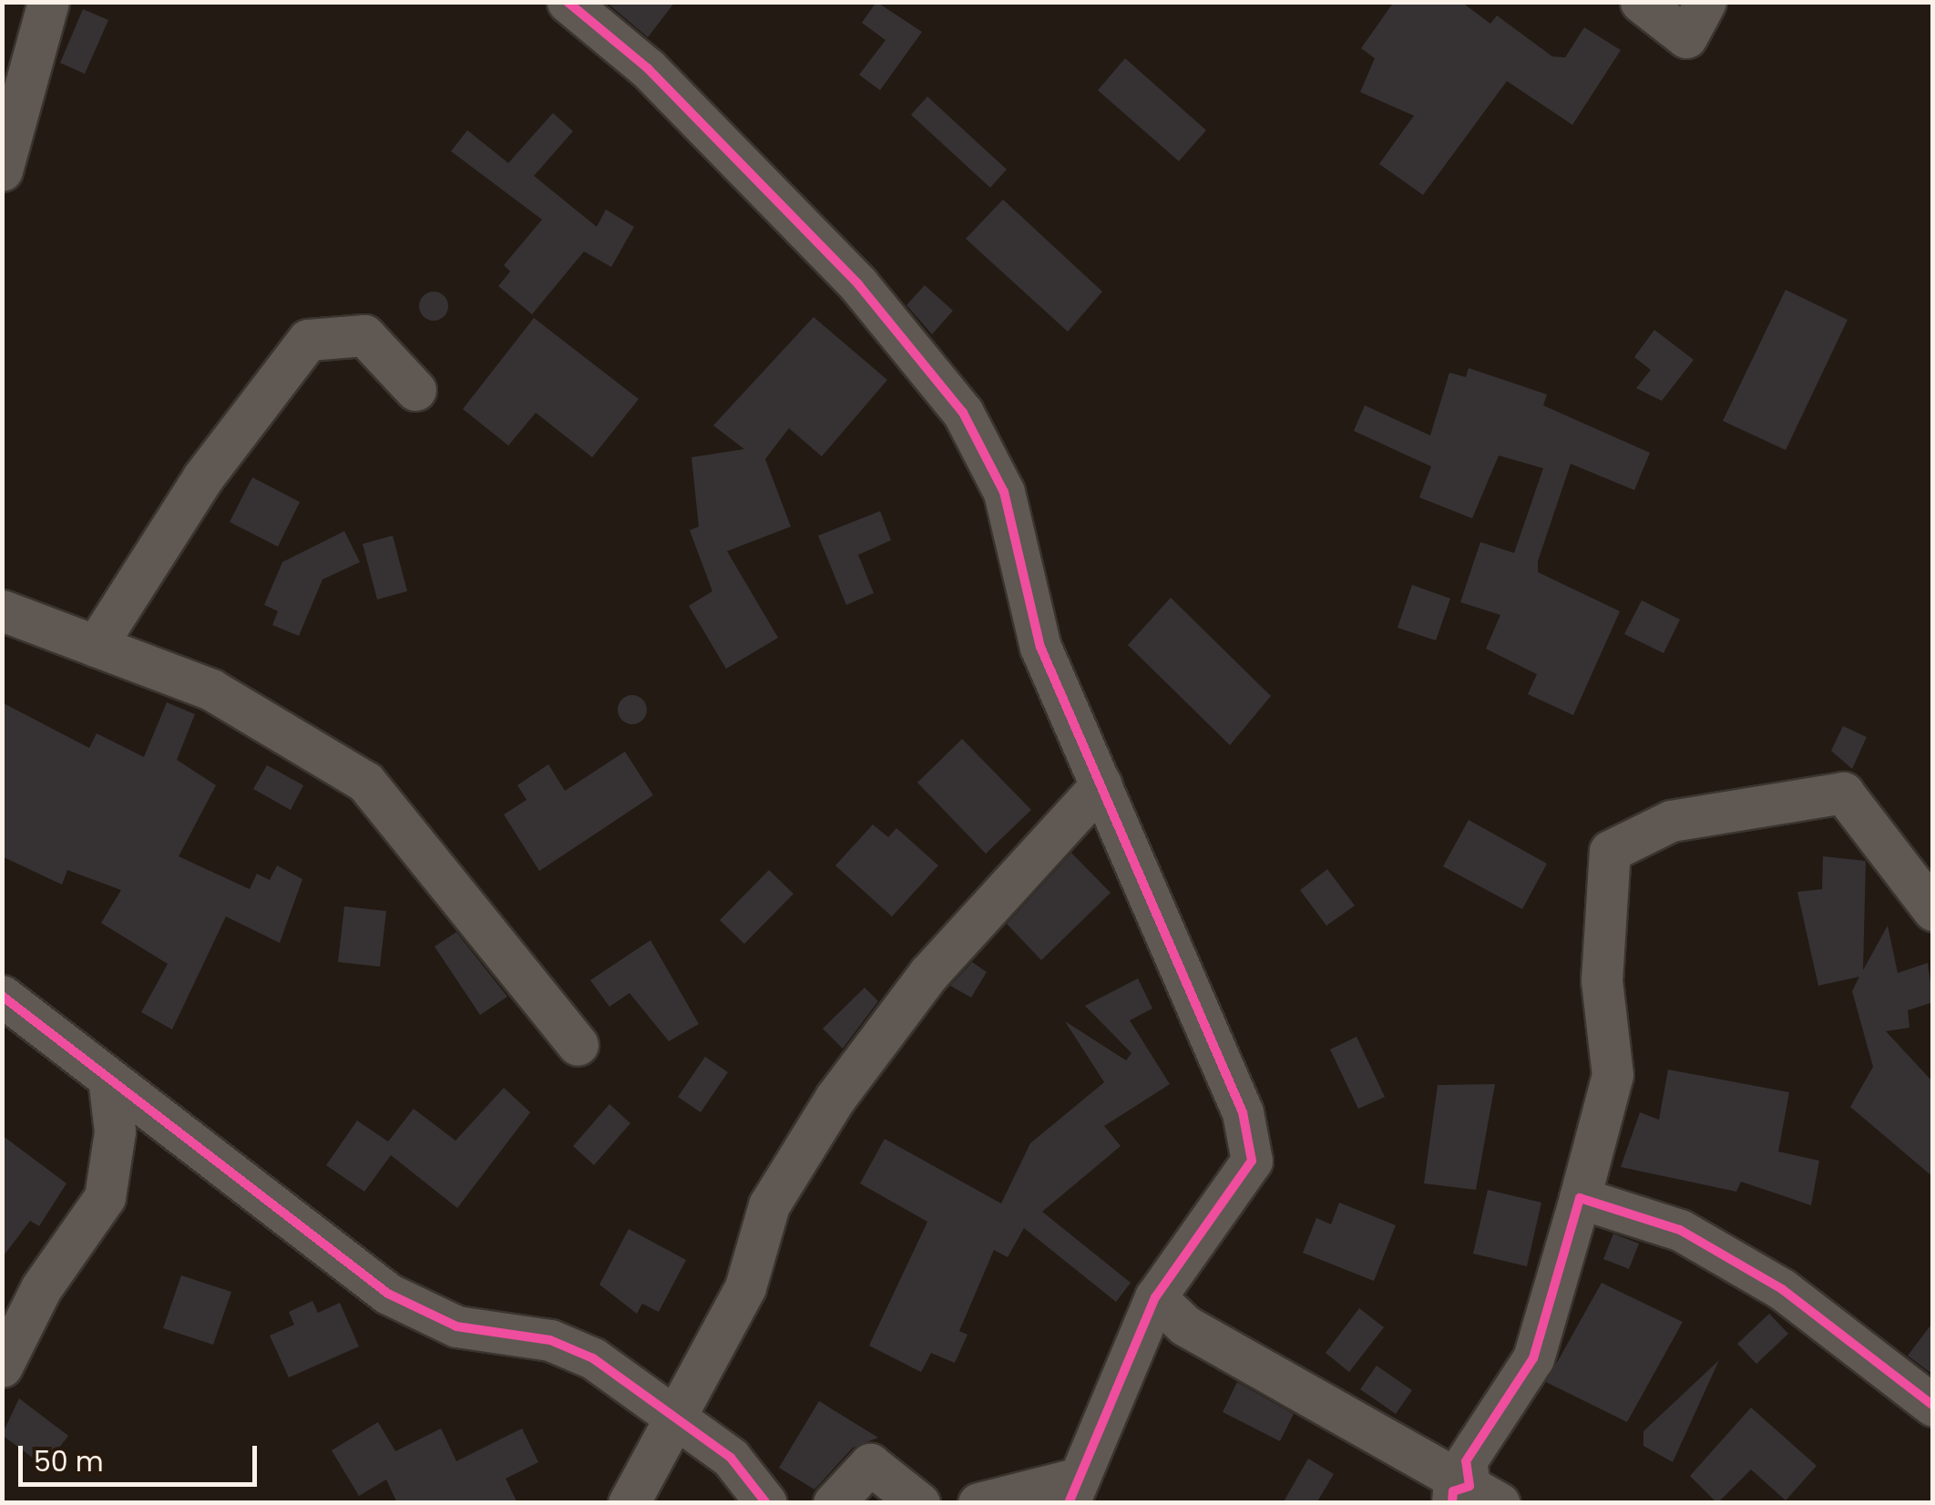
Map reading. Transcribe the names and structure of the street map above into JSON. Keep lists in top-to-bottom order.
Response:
{
  "scale_bar": "50 m"
}
